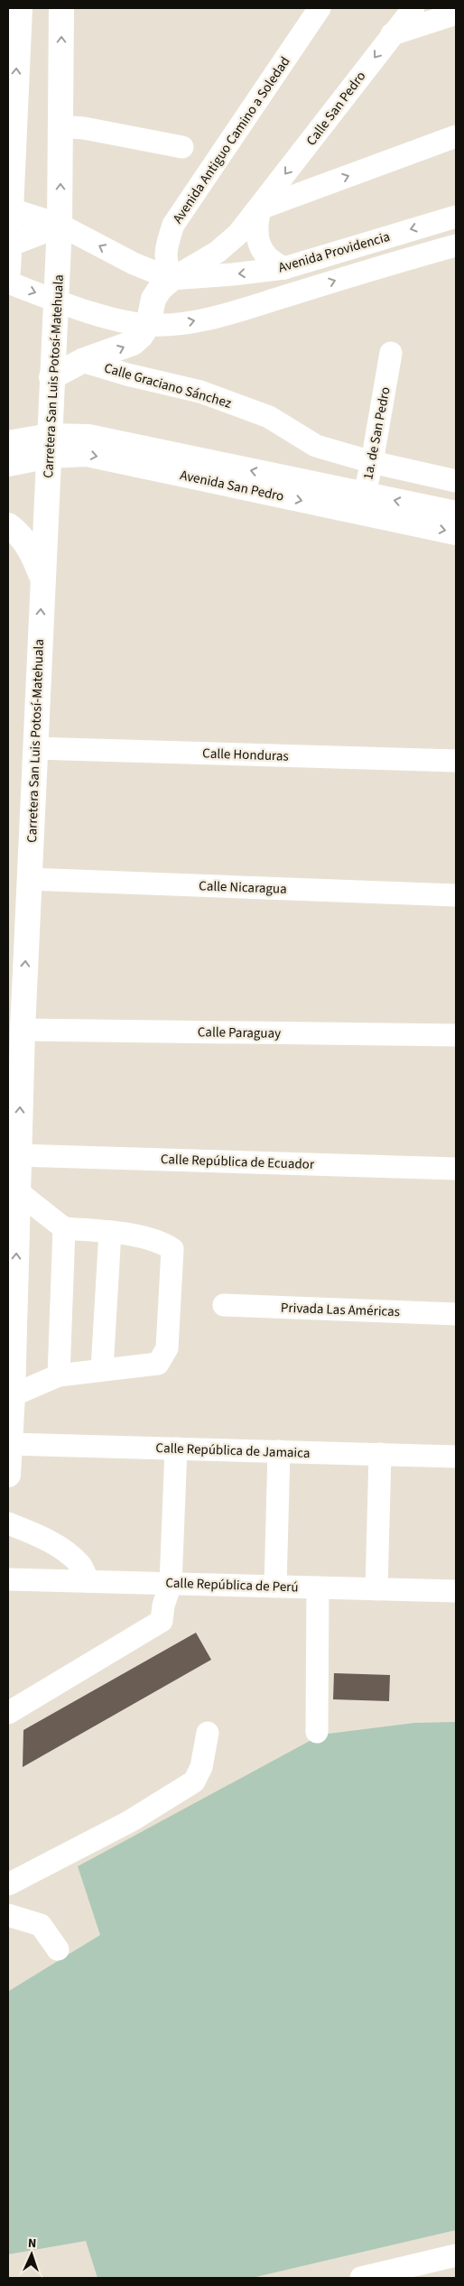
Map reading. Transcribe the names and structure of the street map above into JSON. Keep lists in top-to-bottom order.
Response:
{
  "streets": {
    "main road": ["Carretera San Luis Potosí-Matehuala", "Avenida San Pedro"],
    "street": [
      "Calle San Pedro",
      "Avenida Antiguo Camino a Soledad",
      "Avenida Providencia",
      "Calle Graciano Sánchez",
      "1a. de San Pedro",
      "Calle Honduras",
      "Calle Nicaragua",
      "Calle Paraguay",
      "Calle República de Ecuador",
      "Privada Las Américas",
      "Calle República de Jamaica",
      "Calle República de Perú"
    ]
  },
  "crossings": [
    ["Calle San Pedro", "Avenida Antiguo Camino a Soledad"],
    ["Calle San Pedro", "Avenida Providencia"],
    ["Avenida Antiguo Camino a Soledad", "Avenida Providencia"],
    ["Avenida Providencia", "Carretera San Luis Potosí-Matehuala"],
    ["Carretera San Luis Potosí-Matehuala", "Avenida San Pedro"],
    ["Carretera San Luis Potosí-Matehuala", "Calle Honduras"],
    ["Carretera San Luis Potosí-Matehuala", "Calle Nicaragua"],
    ["Carretera San Luis Potosí-Matehuala", "Calle Paraguay"],
    ["Carretera San Luis Potosí-Matehuala", "Calle República de Ecuador"],
    ["Carretera San Luis Potosí-Matehuala", "Calle República de Jamaica"],
    ["Calle Graciano Sánchez", "1a. de San Pedro"],
    ["1a. de San Pedro", "Avenida San Pedro"]
  ],
  "one_way": ["Carretera San Luis Potosí-Matehuala"],
  "north": "top"
}
